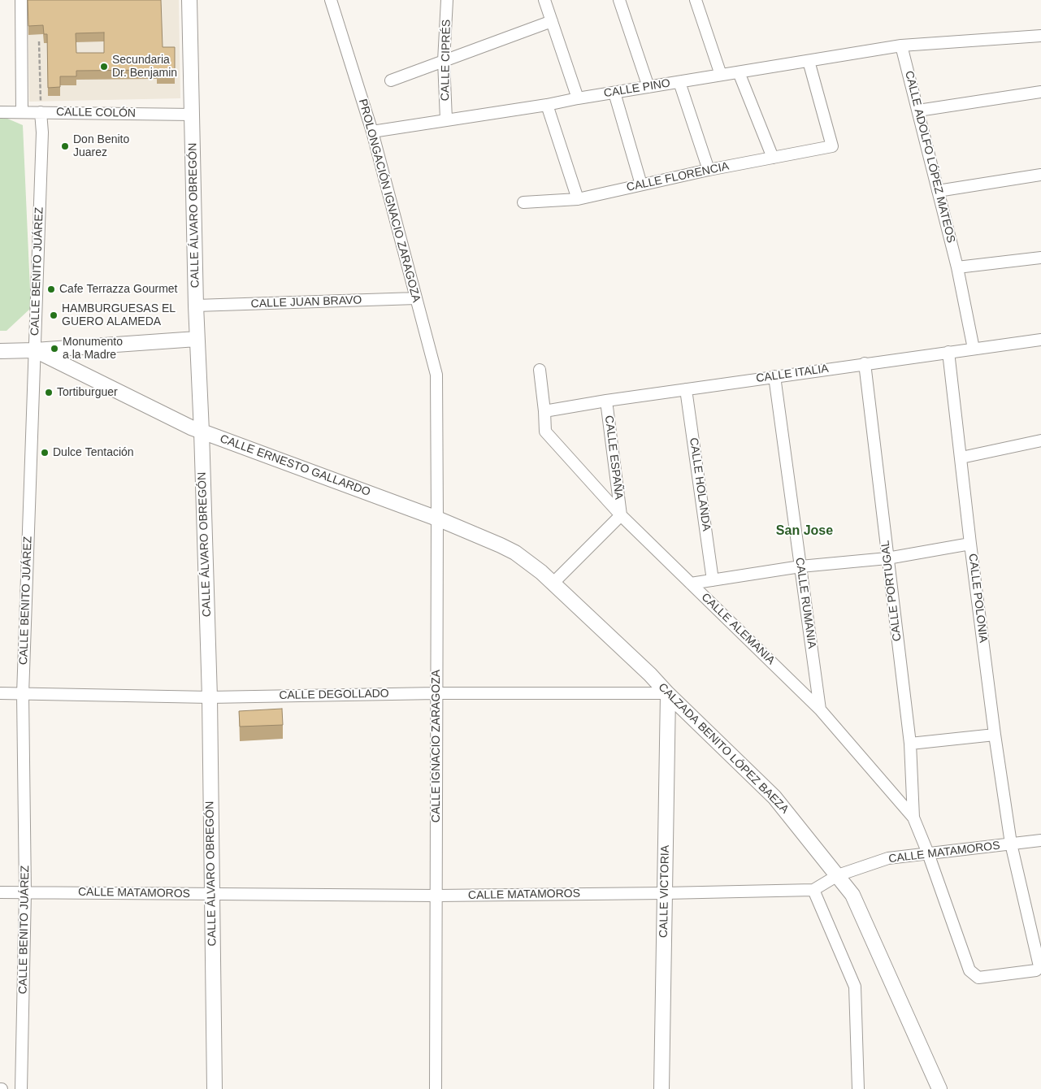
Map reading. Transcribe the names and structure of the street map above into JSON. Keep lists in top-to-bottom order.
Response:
{
  "streets": {
    "street": [
      "CALLE CIPRÉS",
      "CALLE PINO",
      "CALLE COLÓN",
      "CALLE ADOLFO LÓPEZ MATEOS",
      "CALLE FLORENCIA",
      "PROLONGACIÓN IGNACIO ZARAGOZA",
      "CALLE ÁLVARO OBREGÓN",
      "CALLE BENITO JUÁREZ",
      "CALLE JUAN BRAVO",
      "CALLE ITALIA",
      "CALLE ESPAÑA",
      "CALLE ERNESTO GALLARDO",
      "CALLE HOLANDA",
      "CALLE PORTUGAL",
      "CALLE POLONIA",
      "CALLE RUMANIA",
      "CALLE ALEMANIA",
      "CALLE DEGOLLADO",
      "CALLE IGNACIO ZARAGOZA",
      "CALZADA BENITO LÓPEZ BAEZA",
      "CALLE MATAMOROS",
      "CALLE VICTORIA"
    ]
  },
  "crossings": [
    ["CALLE CIPRÉS", "CALLE PINO"],
    ["CALLE PINO", "CALLE ADOLFO LÓPEZ MATEOS"],
    ["CALLE PINO", "CALLE FLORENCIA"],
    ["CALLE PINO", "PROLONGACIÓN IGNACIO ZARAGOZA"],
    ["CALLE COLÓN", "CALLE ÁLVARO OBREGÓN"],
    ["CALLE COLÓN", "CALLE BENITO JUÁREZ"],
    ["PROLONGACIÓN IGNACIO ZARAGOZA", "CALLE JUAN BRAVO"],
    ["PROLONGACIÓN IGNACIO ZARAGOZA", "CALLE IGNACIO ZARAGOZA"],
    ["CALLE ÁLVARO OBREGÓN", "CALLE JUAN BRAVO"],
    ["CALLE ÁLVARO OBREGÓN", "CALLE ERNESTO GALLARDO"],
    ["CALLE ÁLVARO OBREGÓN", "CALLE DEGOLLADO"],
    ["CALLE ÁLVARO OBREGÓN", "CALLE MATAMOROS"],
    ["CALLE BENITO JUÁREZ", "CALLE ERNESTO GALLARDO"],
    ["CALLE BENITO JUÁREZ", "CALLE DEGOLLADO"],
    ["CALLE BENITO JUÁREZ", "CALLE MATAMOROS"],
    ["CALLE ITALIA", "CALLE ESPAÑA"],
    ["CALLE ITALIA", "CALLE HOLANDA"],
    ["CALLE ITALIA", "CALLE PORTUGAL"],
    ["CALLE ITALIA", "CALLE POLONIA"],
    ["CALLE ITALIA", "CALLE RUMANIA"],
    ["CALLE ITALIA", "CALLE ALEMANIA"],
    ["CALLE ESPAÑA", "CALLE ALEMANIA"],
    ["CALLE ERNESTO GALLARDO", "CALLE IGNACIO ZARAGOZA"],
    ["CALLE ERNESTO GALLARDO", "CALZADA BENITO LÓPEZ BAEZA"],
    ["CALLE PORTUGAL", "CALLE ALEMANIA"],
    ["CALLE POLONIA", "CALLE ALEMANIA"],
    ["CALLE POLONIA", "CALLE MATAMOROS"],
    ["CALLE RUMANIA", "CALLE ALEMANIA"],
    ["CALLE ALEMANIA", "CALLE MATAMOROS"],
    ["CALLE DEGOLLADO", "CALLE IGNACIO ZARAGOZA"],
    ["CALLE DEGOLLADO", "CALZADA BENITO LÓPEZ BAEZA"],
    ["CALLE DEGOLLADO", "CALLE VICTORIA"],
    ["CALLE IGNACIO ZARAGOZA", "CALLE MATAMOROS"],
    ["CALZADA BENITO LÓPEZ BAEZA", "CALLE MATAMOROS"],
    ["CALZADA BENITO LÓPEZ BAEZA", "CALLE VICTORIA"],
    ["CALLE MATAMOROS", "CALLE VICTORIA"]
  ],
  "districts": ["San Jose"],
  "places": [
    "Secundaria Dr. Benjamin",
    "Don Benito Juarez",
    "Cafe Terrazza Gourmet",
    "HAMBURGUESAS EL GUERO ALAMEDA",
    "Monumento a la Madre",
    "Tortiburguer",
    "Dulce Tentación"
  ]
}
